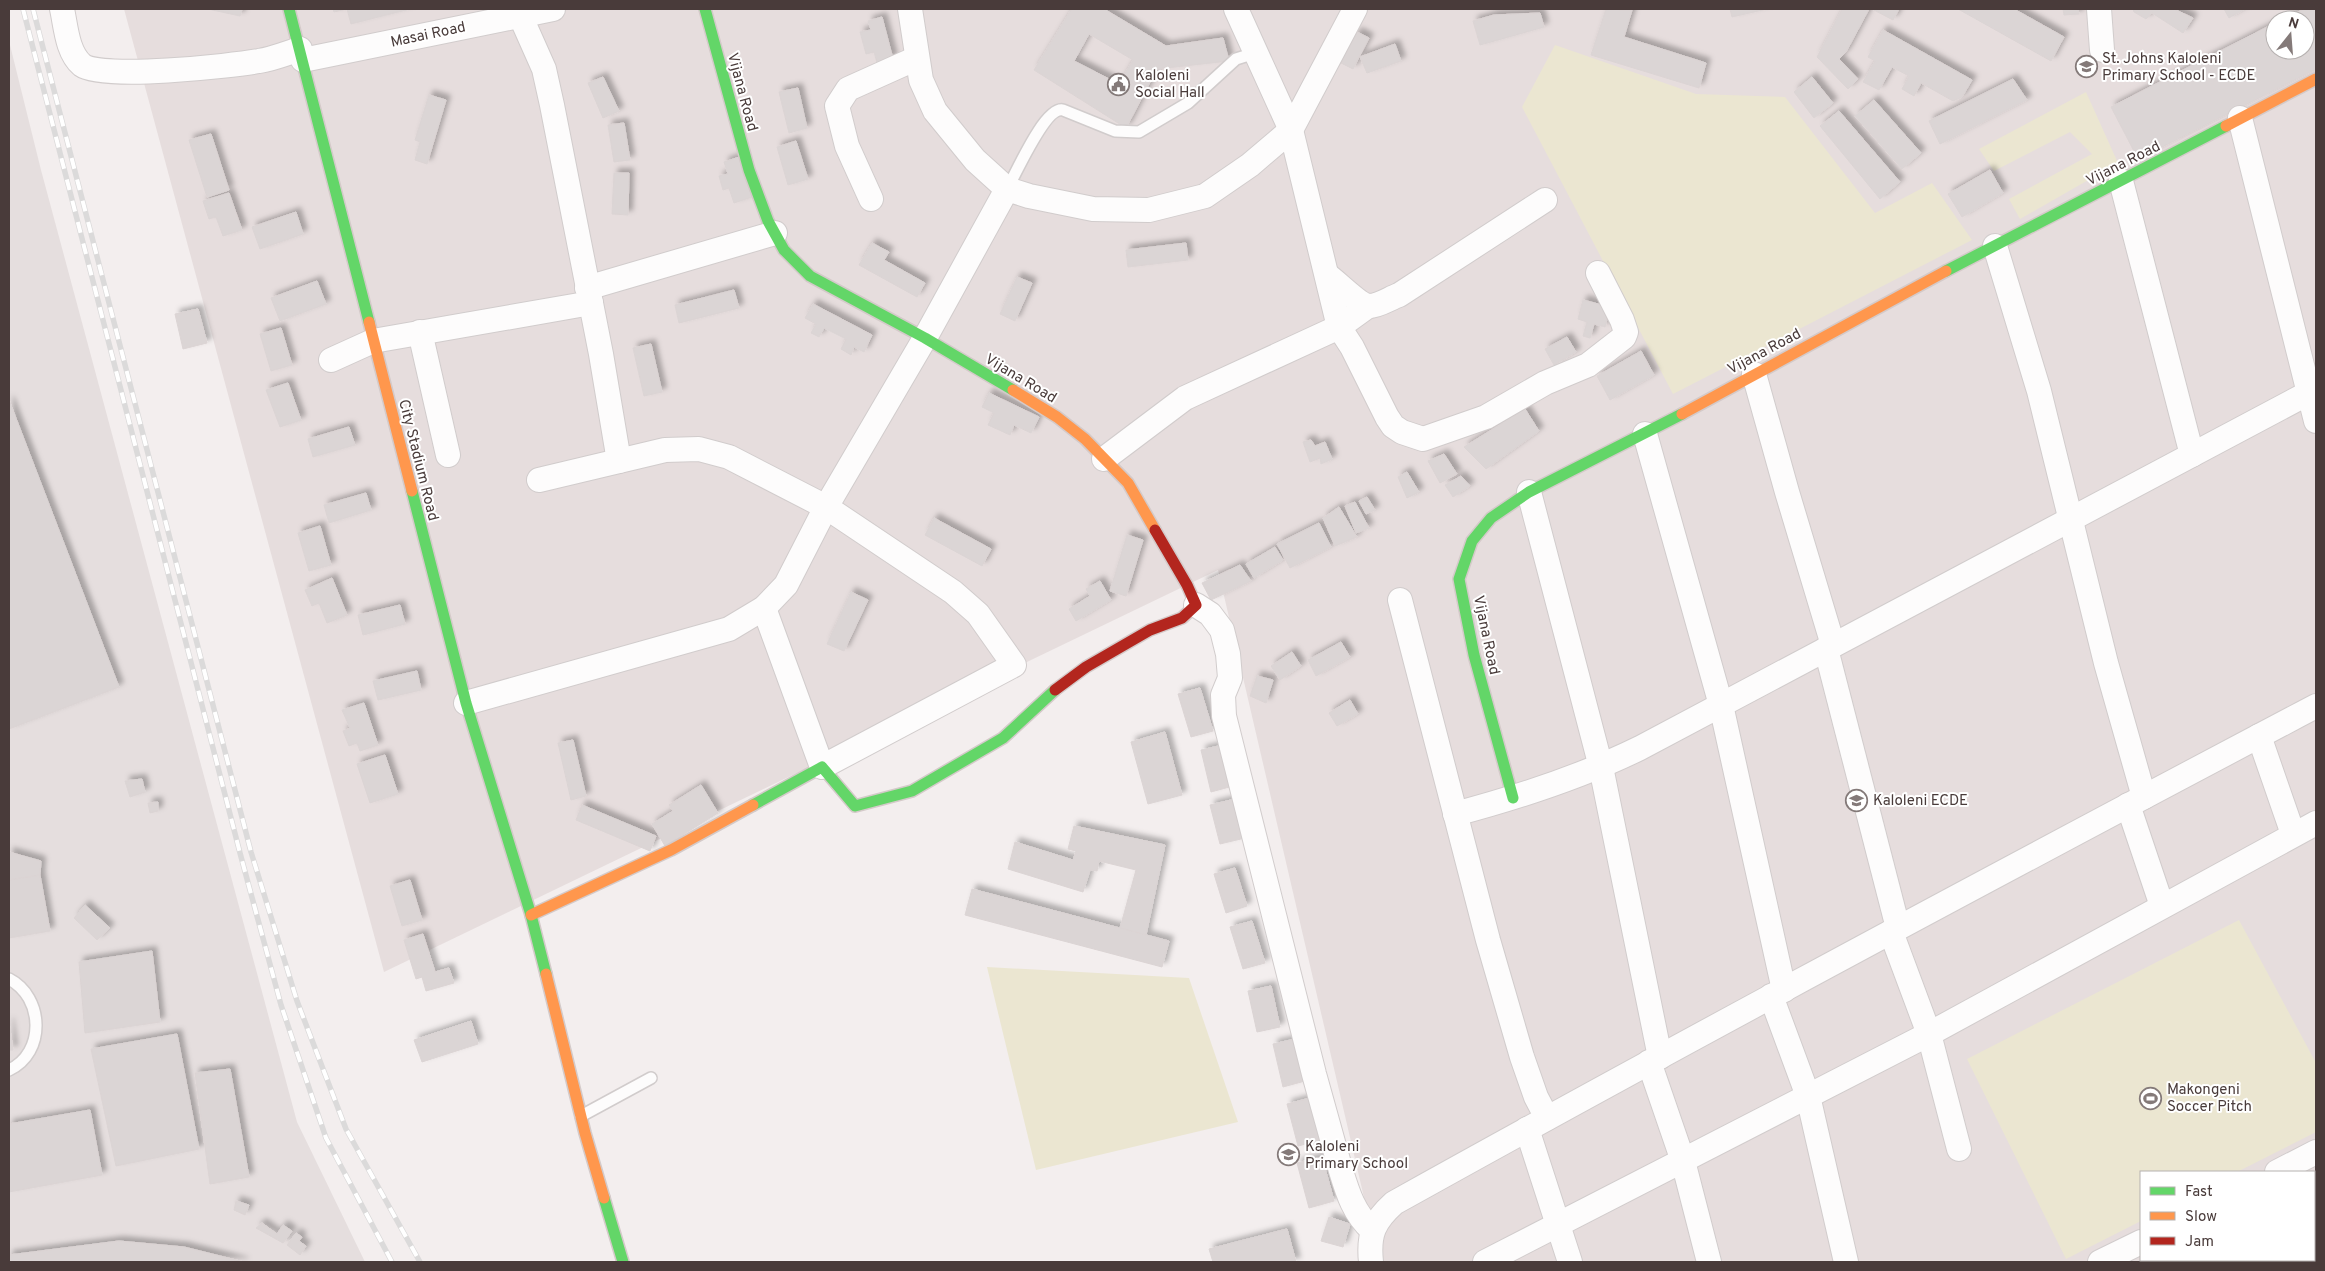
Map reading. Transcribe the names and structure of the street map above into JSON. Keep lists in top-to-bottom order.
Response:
{
  "streets": {
    "street": ["Masai Road", "Vijana Road", "City Stadium Road"]
  },
  "crossings": [
    ["Masai Road", "City Stadium Road"]
  ],
  "places": {
    "school or university": ["St. Johns Kaloleni Primary School - ECDE", "Kaloleni ECDE", "Kaloleni Primary School"],
    "public building": ["Kaloleni Social Hall"],
    "sports": ["Makongeni Soccer Pitch"]
  },
  "legend": ["Fast", "Slow", "Jam"],
  "north": "top"
}
